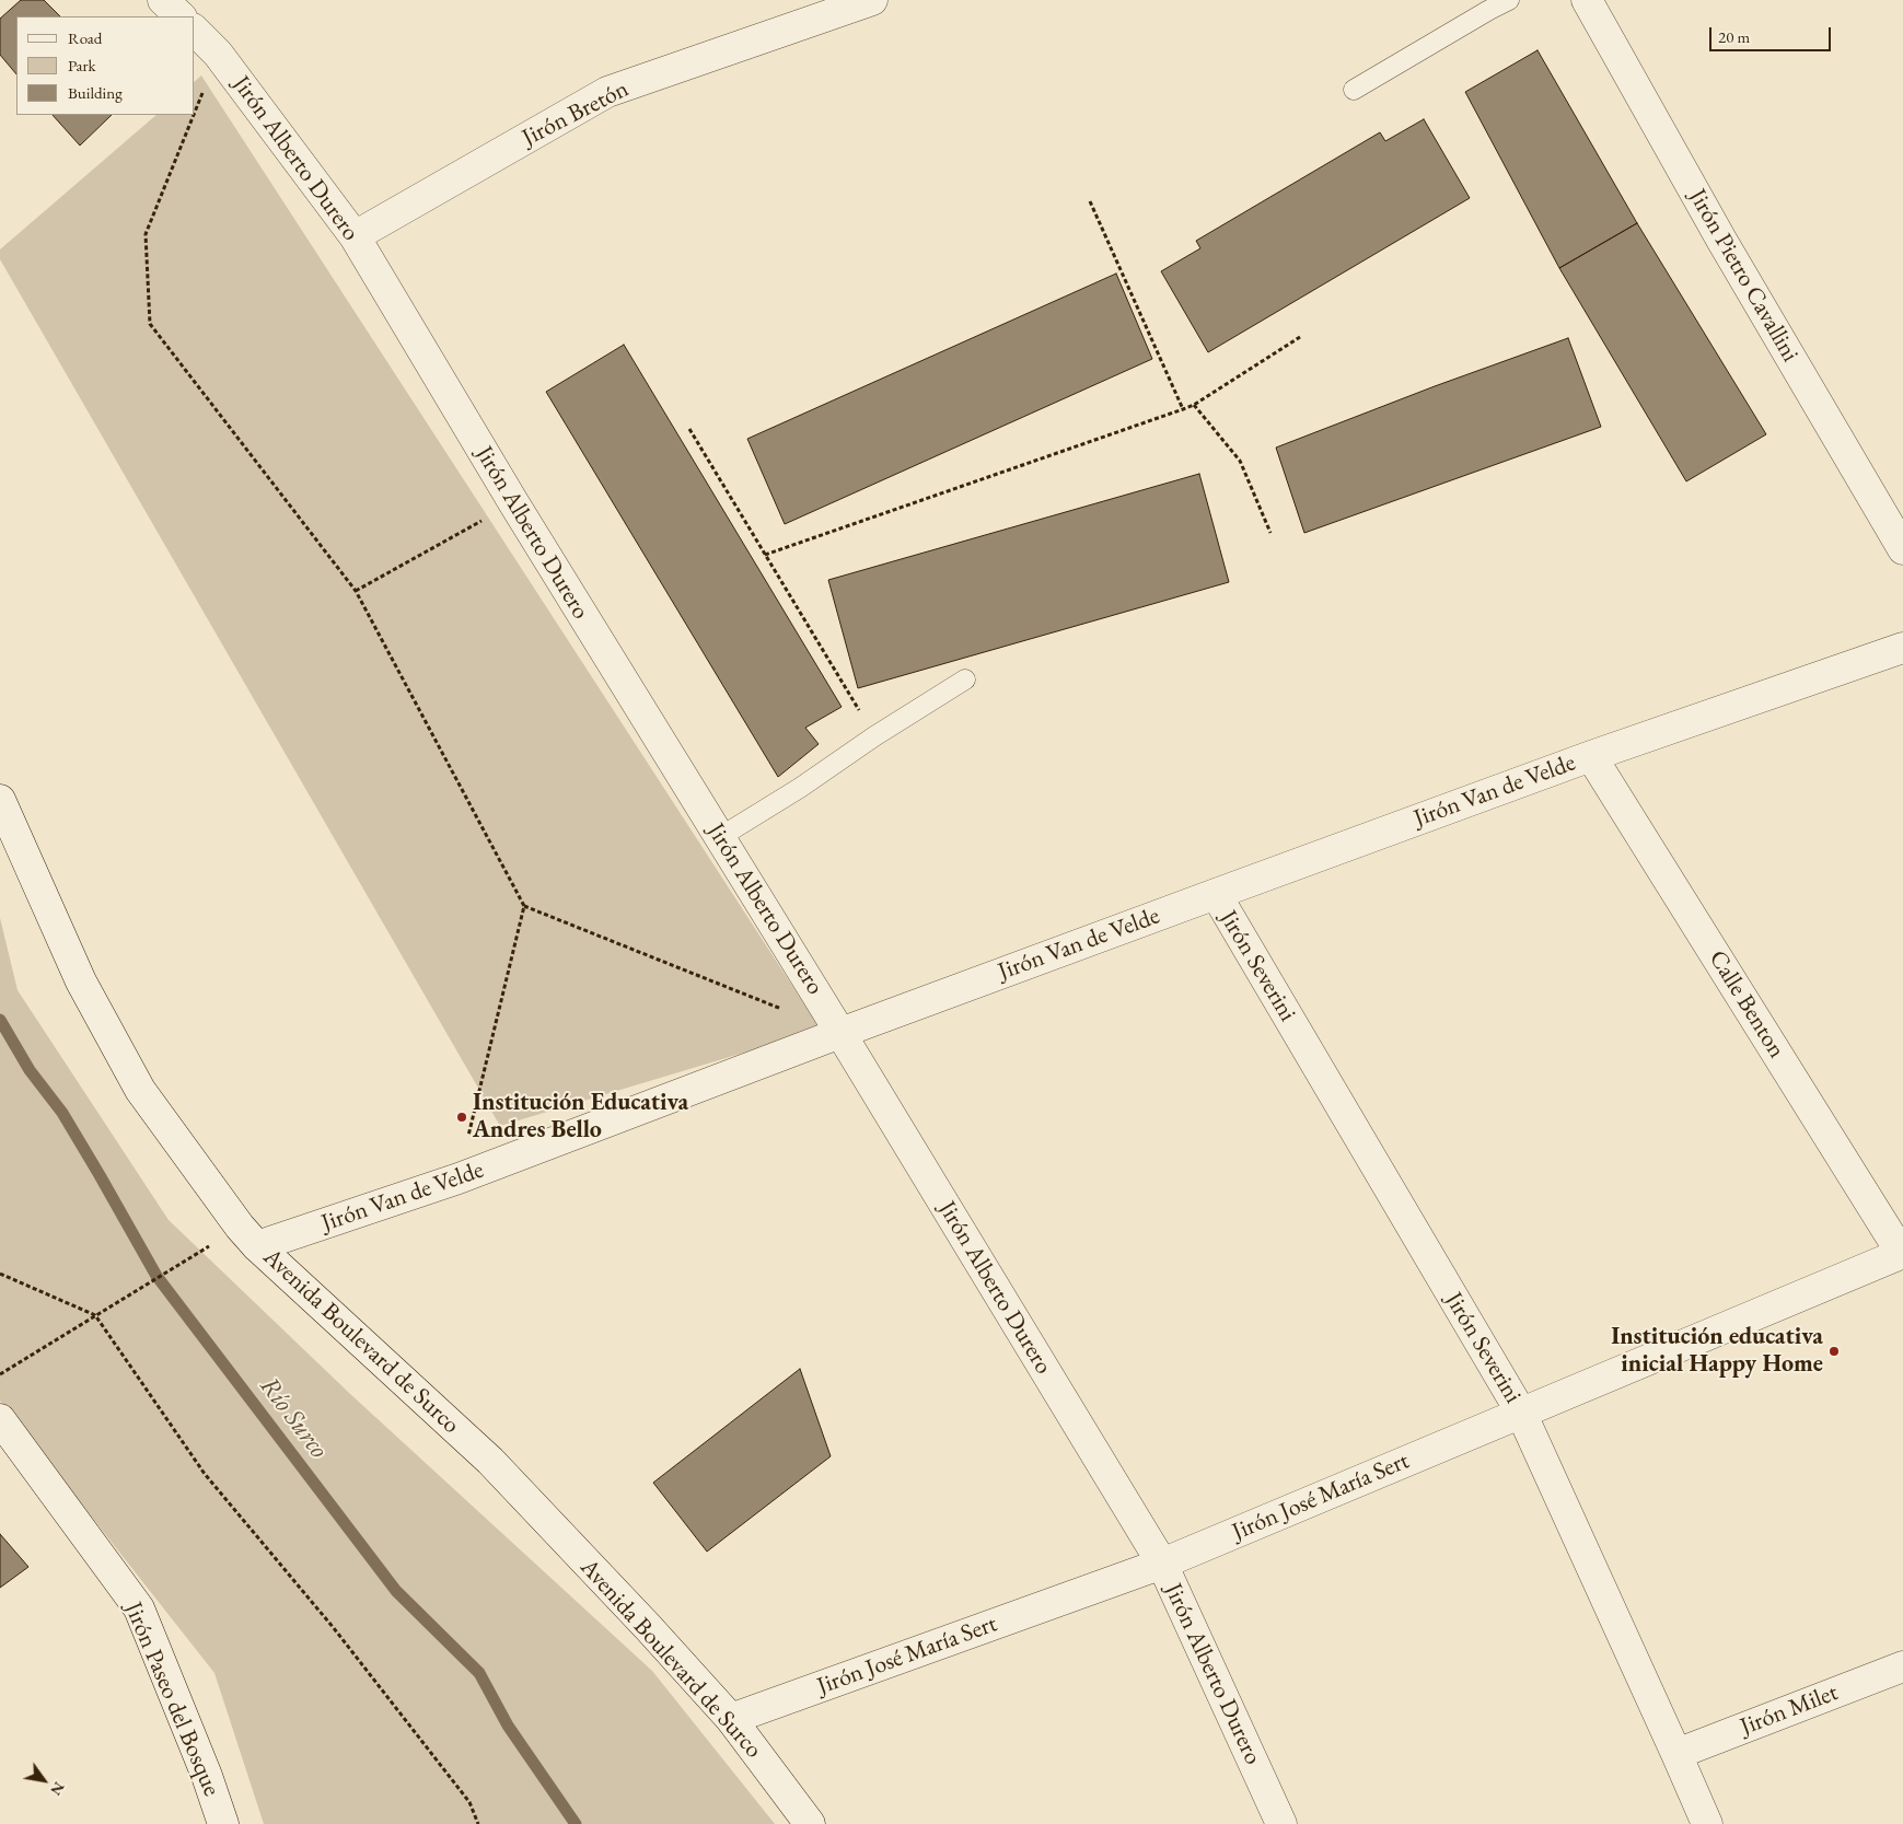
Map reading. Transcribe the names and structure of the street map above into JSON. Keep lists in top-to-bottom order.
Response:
{
  "streets": {
    "street": [
      "Jirón Bretón",
      "Jirón Alberto Durero",
      "Jirón Pietro Cavallini",
      "Jirón Van de Velde",
      "Jirón Severini",
      "Calle Benton",
      "Avenida Boulevard de Surco",
      "Jirón José María Sert",
      "Jirón Paseo del Bosque",
      "Jirón Milet"
    ]
  },
  "crossings": [
    ["Jirón Bretón", "Jirón Alberto Durero"],
    ["Jirón Alberto Durero", "Jirón Van de Velde"],
    ["Jirón Alberto Durero", "Jirón José María Sert"],
    ["Jirón Van de Velde", "Jirón Severini"],
    ["Jirón Van de Velde", "Calle Benton"],
    ["Jirón Van de Velde", "Avenida Boulevard de Surco"],
    ["Jirón Severini", "Jirón José María Sert"],
    ["Jirón Severini", "Jirón Milet"],
    ["Calle Benton", "Jirón José María Sert"],
    ["Avenida Boulevard de Surco", "Jirón José María Sert"]
  ],
  "water": ["Río Surco"],
  "places": ["Institución Educativa Andres Bello", "Institución educativa inicial Happy Home"],
  "legend": ["Road", "Park", "Building"],
  "scale_bar": "20 m",
  "north": "bottom right"
}
